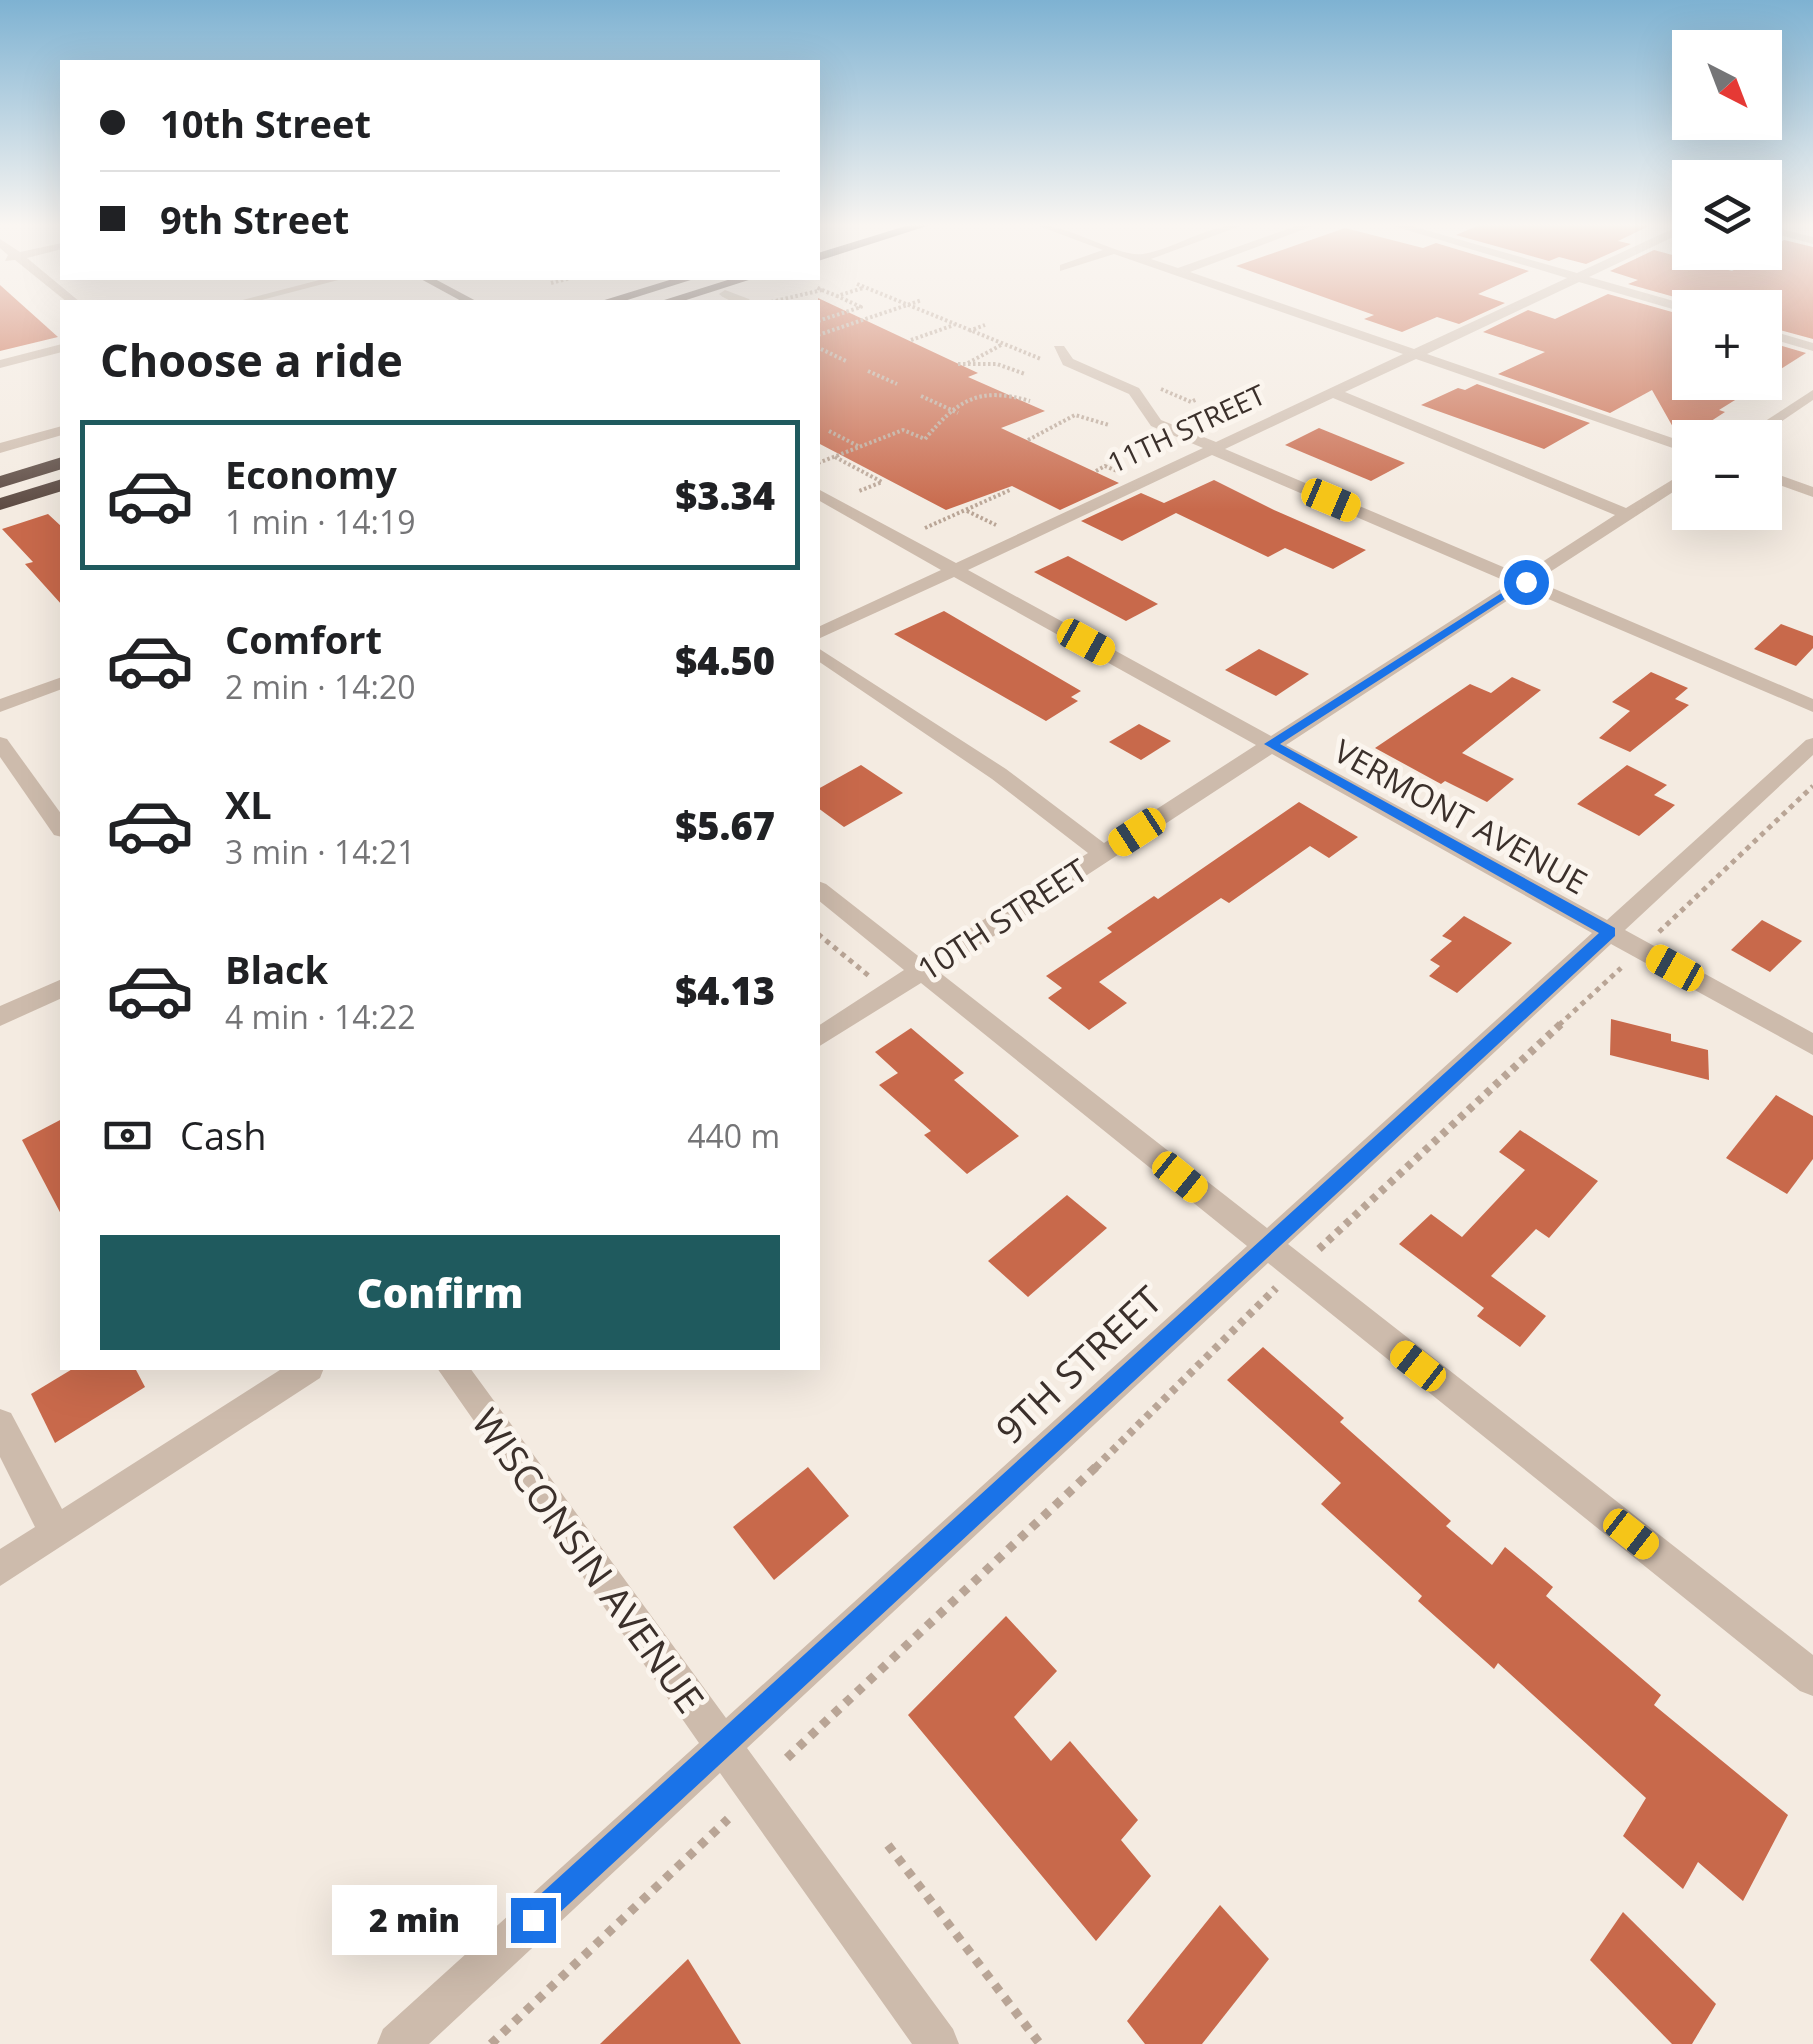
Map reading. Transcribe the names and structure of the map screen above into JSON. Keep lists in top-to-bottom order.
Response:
{
  "streets": {
    "street": [
      "11TH STREET",
      "VERMONT AVENUE",
      "10TH STREET",
      "9TH STREET",
      "WISCONSIN AVENUE"
    ]
  },
  "crossings": [
    ["11TH STREET", "VERMONT AVENUE"],
    ["VERMONT AVENUE", "10TH STREET"],
    ["VERMONT AVENUE", "9TH STREET"],
    ["9TH STREET", "WISCONSIN AVENUE"]
  ],
  "north": "bottom right",
  "page": {
    "map_buttons": ["+", "−"],
    "banner": ["10th Street", "9th Street"],
    "heading": "Choose a ride",
    "list": [
      {
        "name": "Economy",
        "note": "1 min · 14:19",
        "value": "$3.34"
      },
      {
        "name": "Comfort",
        "note": "2 min · 14:20",
        "value": "$4.50"
      },
      {
        "name": "XL",
        "note": "3 min · 14:21",
        "value": "$5.67"
      },
      {
        "name": "Black",
        "note": "4 min · 14:22",
        "value": "$4.13"
      }
    ],
    "pay": ["Cash", "440 m"],
    "buttons": "Confirm",
    "bubble": "2 min"
  }
}
